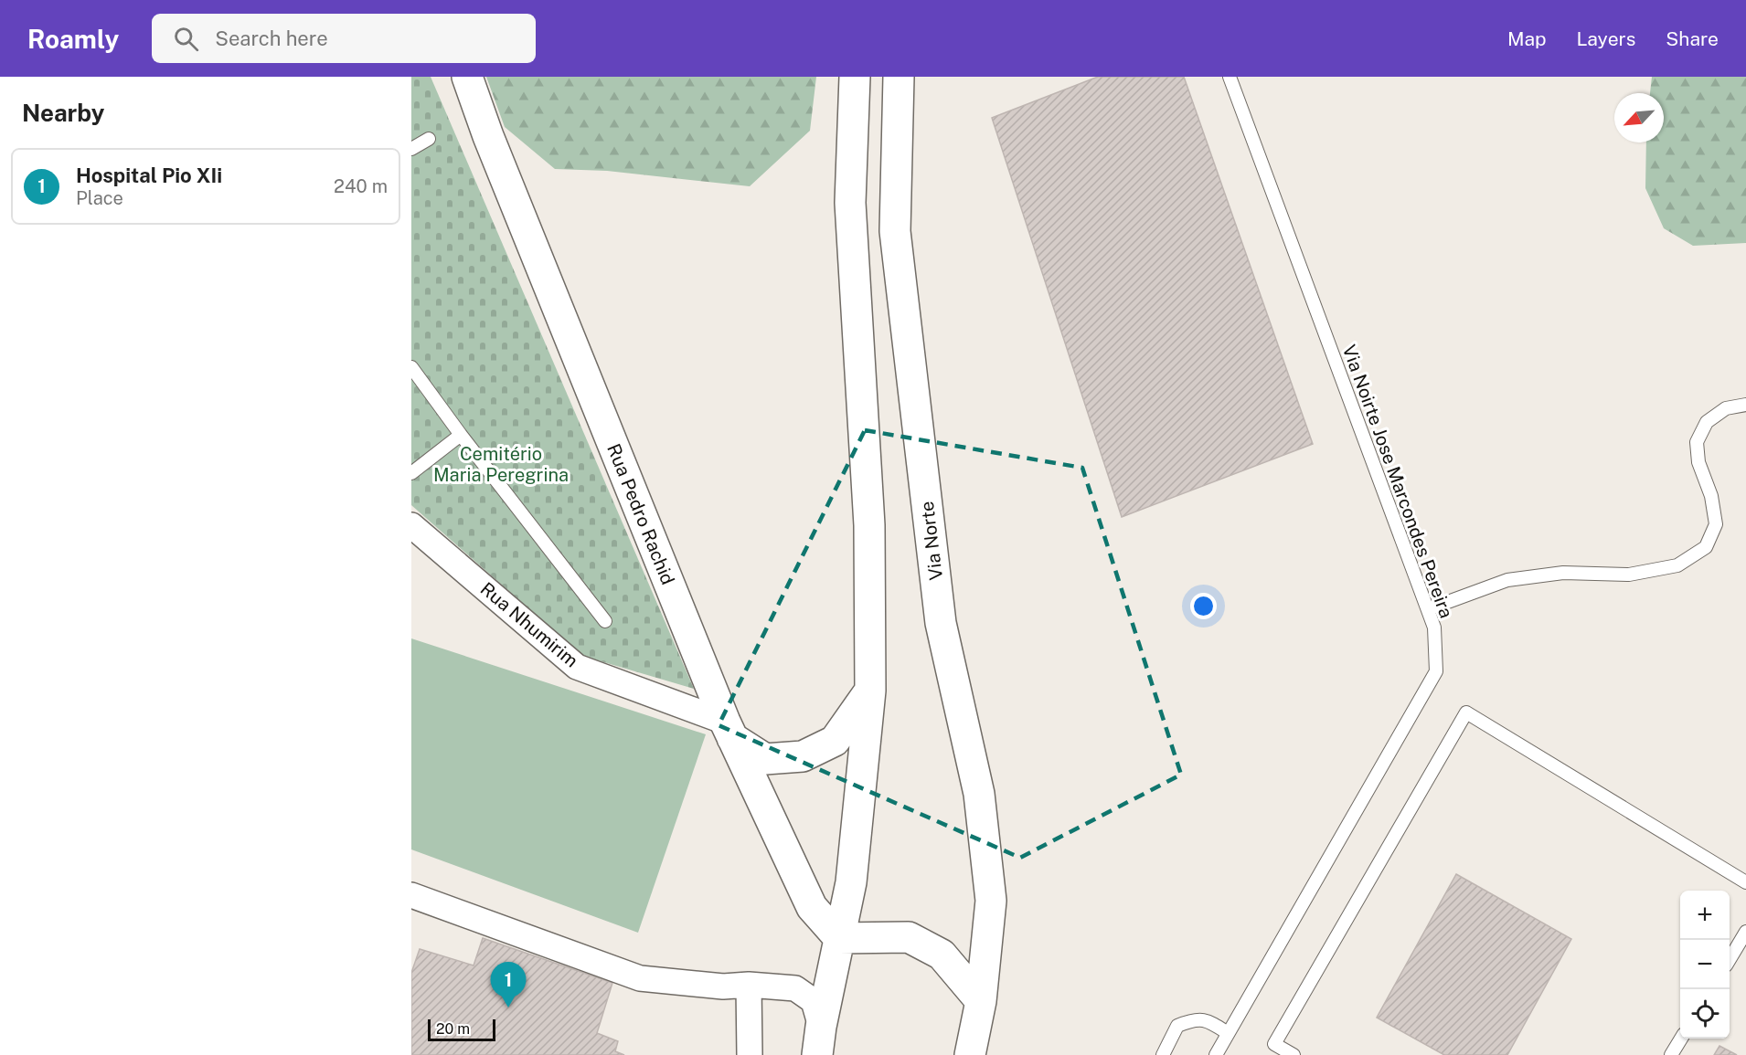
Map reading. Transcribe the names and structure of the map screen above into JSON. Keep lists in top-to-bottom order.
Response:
{
  "streets": {
    "main road": ["Rua Pedro Rachid", "Via Norte"],
    "street": ["Rua Nhumirim"],
    "lane": ["Via Noirte Jose Marcondes Pereira"]
  },
  "crossings": [
    ["Rua Pedro Rachid", "Rua Nhumirim"]
  ],
  "parks": ["Cemitério Maria Peregrina"],
  "scale_bar": "20 m",
  "north": "bottom left",
  "page": {
    "header": "Roamly",
    "search": "Search here",
    "nav": ["Map", "Layers", "Share"],
    "heading": "Nearby",
    "list": [
      {
        "mark": "1",
        "name": "Hospital Pio XIi",
        "note": "Place",
        "value": "240 m"
      }
    ],
    "map_buttons": ["+", "−"],
    "pins": "1",
    "scale": "20 m"
  }
}
